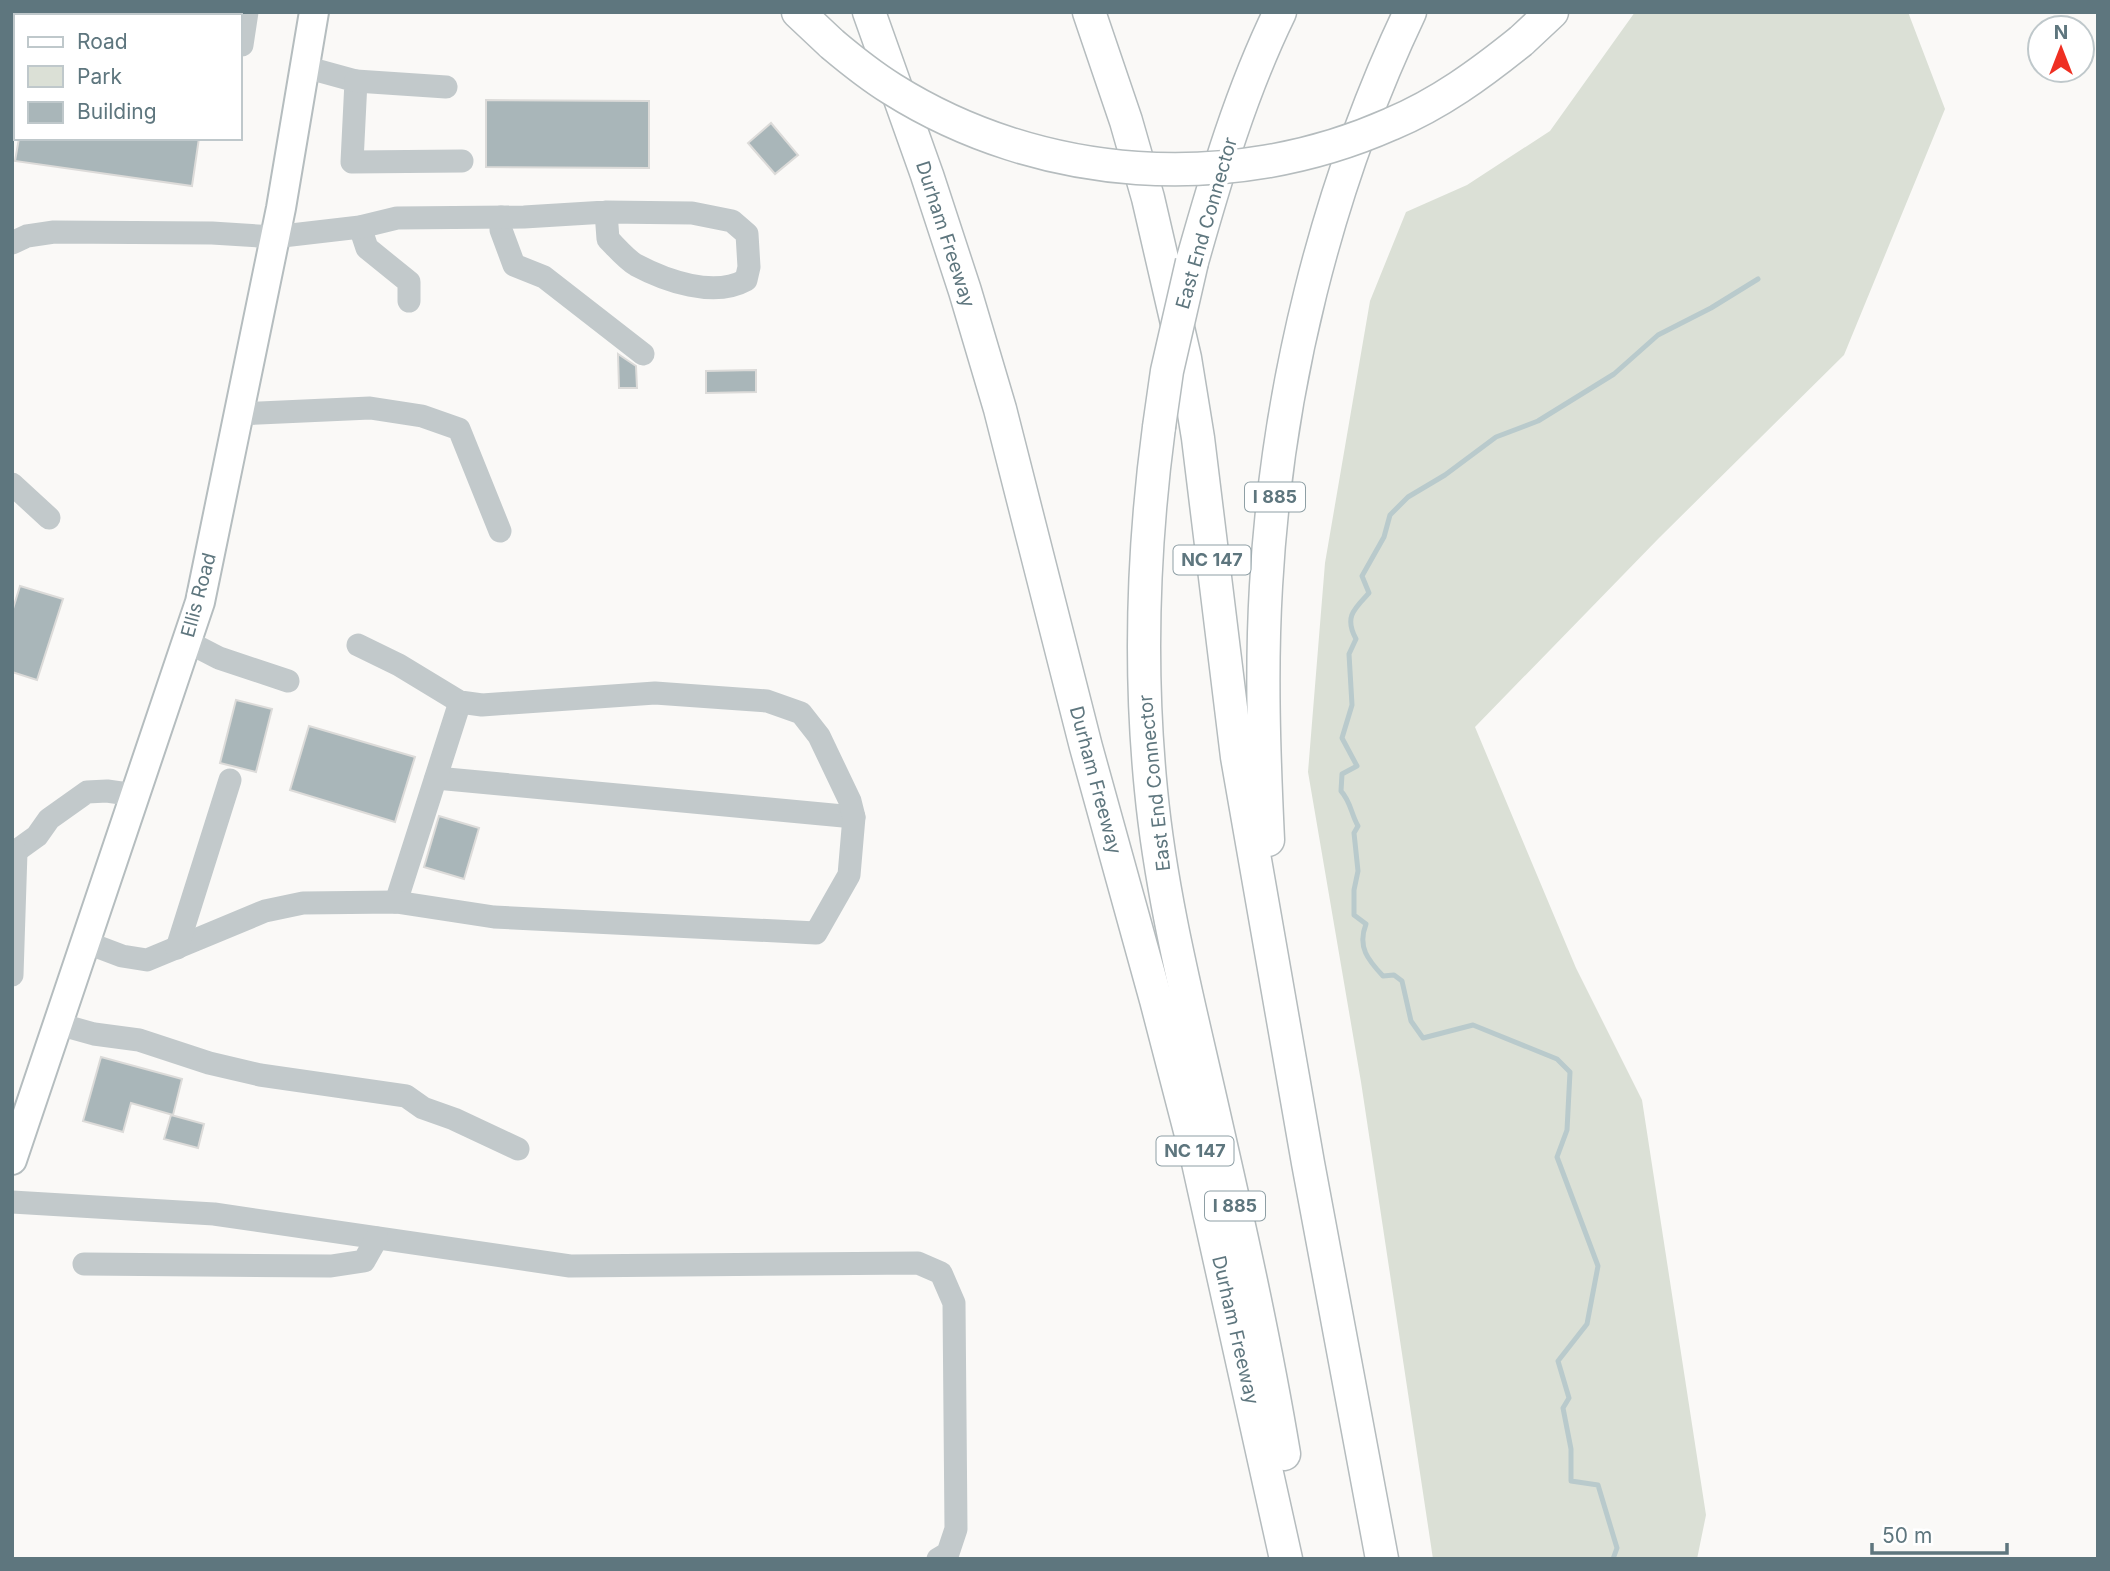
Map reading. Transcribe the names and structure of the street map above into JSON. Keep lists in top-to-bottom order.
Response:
{
  "streets": {
    "highway": [
      "East End Connector",
      "Durham Freeway",
      "I 885",
      "NC 147"
    ],
    "main road": ["Ellis Road"]
  },
  "crossings": [
    ["I 885", "NC 147"]
  ],
  "legend": ["Road", "Park", "Building"],
  "scale_bar": "50 m",
  "north": "top"
}
